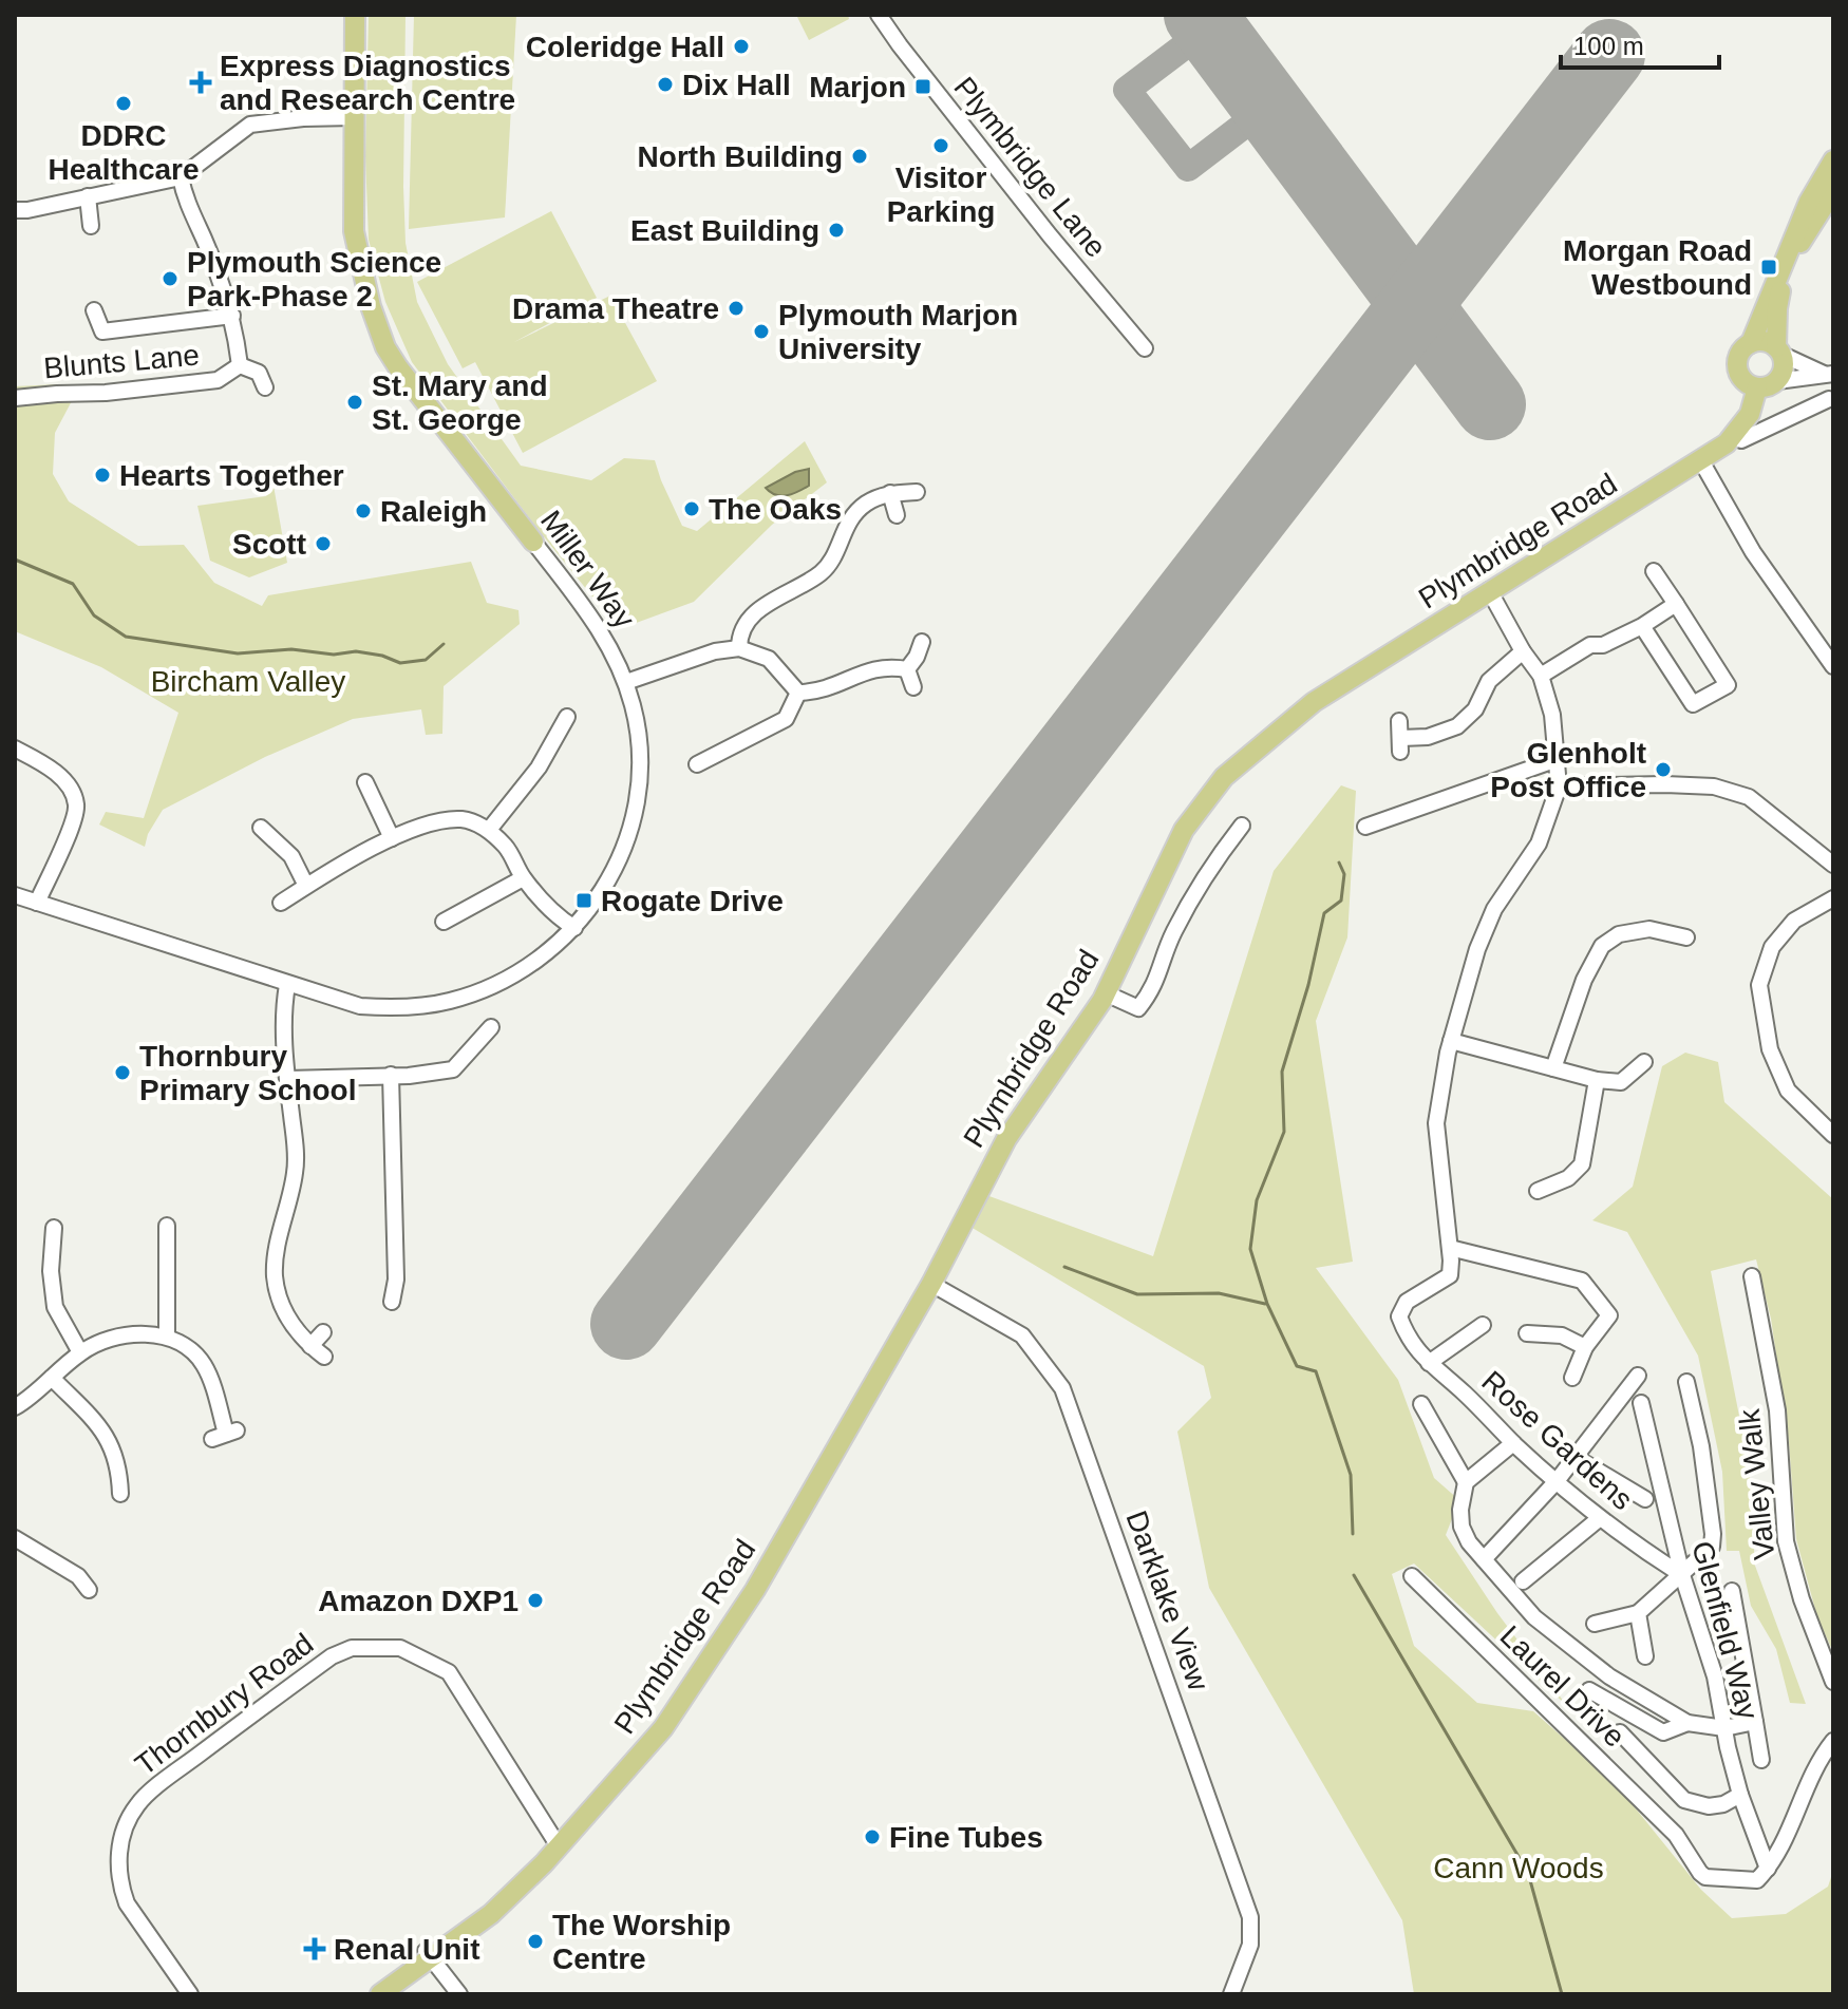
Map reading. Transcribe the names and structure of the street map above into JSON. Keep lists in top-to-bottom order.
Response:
{
  "streets": {
    "main road": ["Plymbridge Road", "Miller Way"],
    "street": [
      "Plymbridge Lane",
      "Blunts Lane",
      "Rose Gardens",
      "Valley Walk",
      "Darklake View",
      "Glenfield Way",
      "Laurel Drive",
      "Thornbury Road"
    ]
  },
  "crossings": [
    ["Plymbridge Road", "Darklake View"],
    ["Plymbridge Road", "Thornbury Road"],
    ["Rose Gardens", "Glenfield Way"],
    ["Glenfield Way", "Laurel Drive"]
  ],
  "parks": ["Bircham Valley", "Cann Woods"],
  "places": {
    "other": [
      "Coleridge Hall",
      "Dix Hall",
      "DDRC Healthcare",
      "Visitor Parking",
      "North Building",
      "East Building",
      "Plymouth Science Park-Phase 2",
      "Drama Theatre",
      "Plymouth Marjon University",
      "St. Mary and St. George",
      "Hearts Together",
      "The Oaks",
      "Raleigh",
      "Scott",
      "Glenholt Post Office",
      "Thornbury Primary School",
      "Amazon DXP1",
      "Fine Tubes",
      "The Worship Centre"
    ],
    "health": ["Express Diagnostics and Research Centre", "Renal Unit"],
    "transit": ["Marjon", "Morgan Road Westbound", "Rogate Drive"]
  },
  "scale_bar": "100 m"
}
